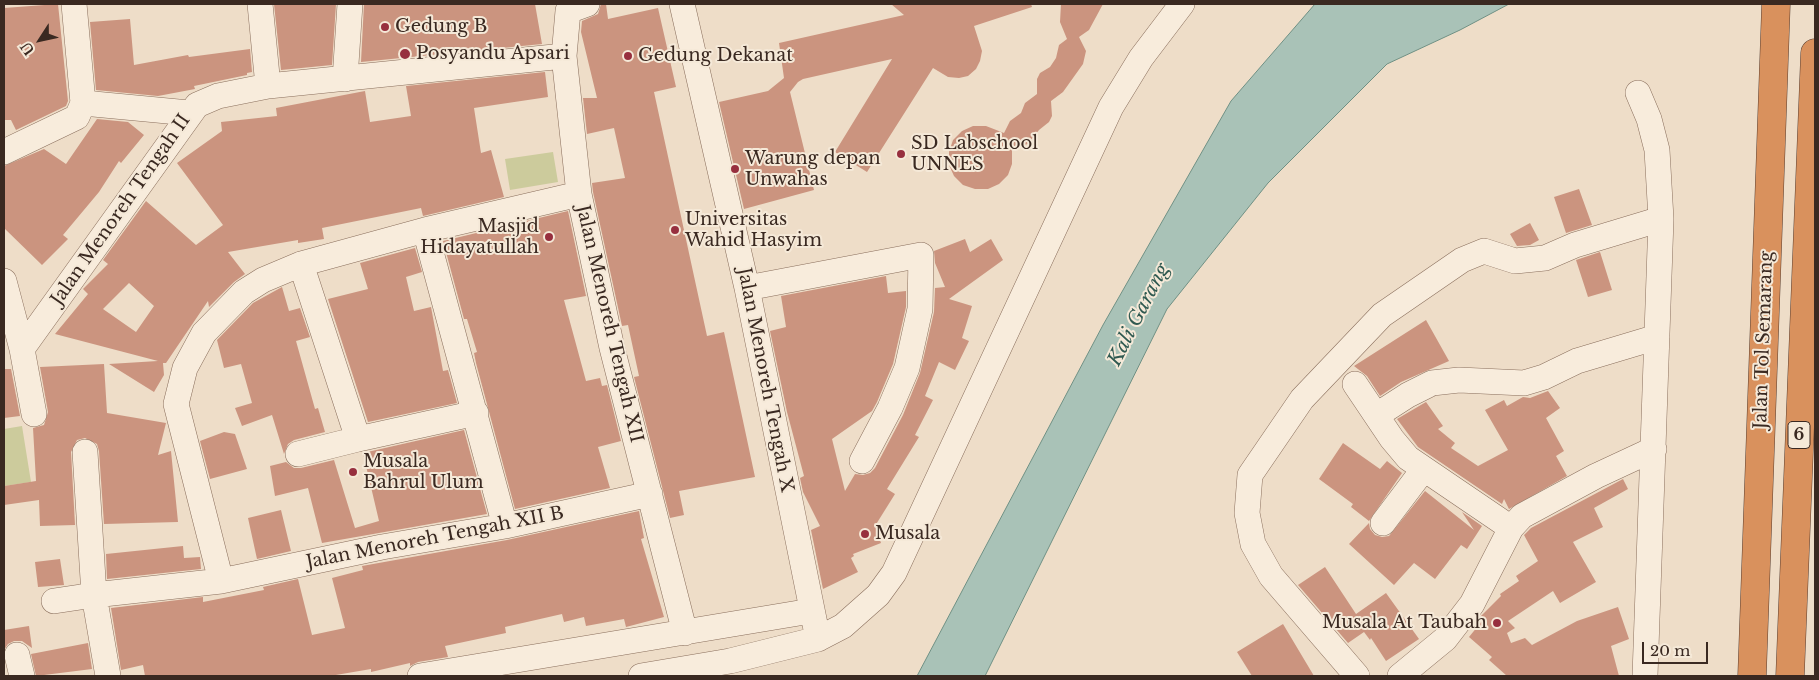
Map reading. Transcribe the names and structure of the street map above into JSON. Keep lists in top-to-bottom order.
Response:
{
  "streets": {
    "highway": ["Jalan Tol Semarang", "6"],
    "street": [
      "Jalan Menoreh Tengah II",
      "Jalan Menoreh Tengah XII",
      "Jalan Menoreh Tengah X",
      "Jalan Menoreh Tengah XII B"
    ]
  },
  "crossings": [
    ["Jalan Menoreh Tengah II", "Jalan Menoreh Tengah XII"],
    ["Jalan Menoreh Tengah XII", "Jalan Menoreh Tengah XII B"]
  ],
  "water": ["Kali Garang"],
  "places": [
    "Gedung B",
    "Posyandu Apsari",
    "Gedung Dekanat",
    "SD Labschool UNNES",
    "Warung depan Unwahas",
    "Universitas Wahid Hasyim",
    "Masjid Hidayatullah",
    "Musala Bahrul Ulum",
    "Musala",
    "Musala At Taubah"
  ],
  "scale_bar": "20 m",
  "north": "bottom left"
}
